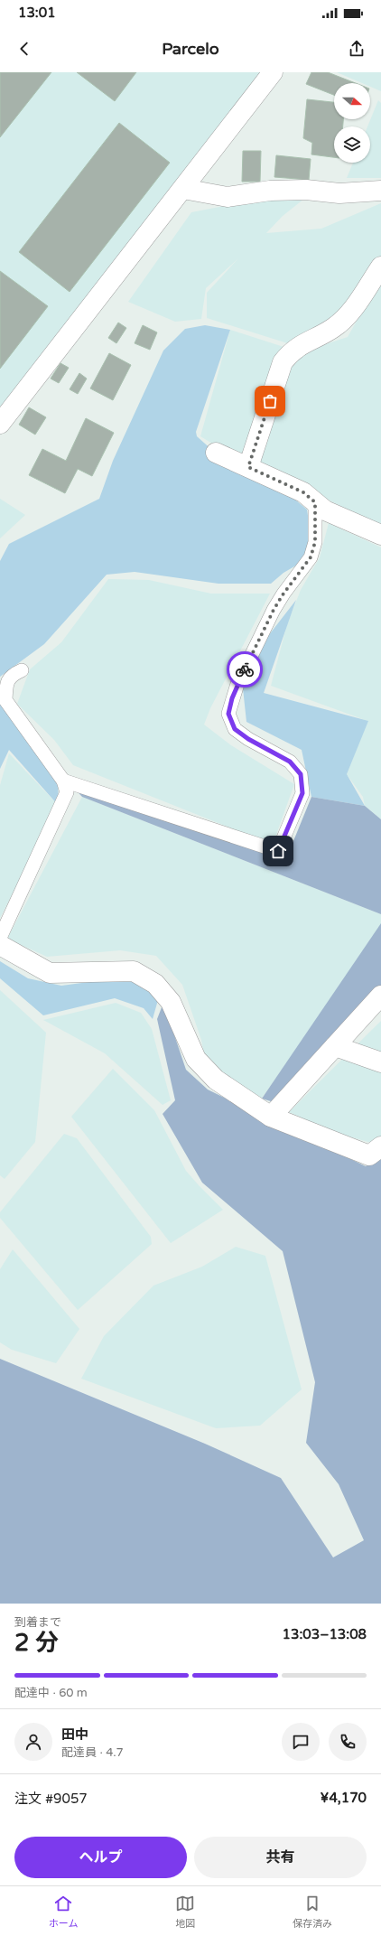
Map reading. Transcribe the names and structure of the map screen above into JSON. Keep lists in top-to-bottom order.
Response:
{
  "north": "right",
  "page": {
    "status": "13:01",
    "header": "Parcelo",
    "heading": ["2 分", "到着まで", "13:03–13:08"],
    "panel": [
      "田中",
      "配達員 · 4.7",
      "注文 #9057",
      "¥4,170"
    ],
    "bar": "配達中 · 60 m",
    "buttons": ["ヘルプ", "共有"],
    "tabs": ["ホーム", "地図", "保存済み"]
  }
}
